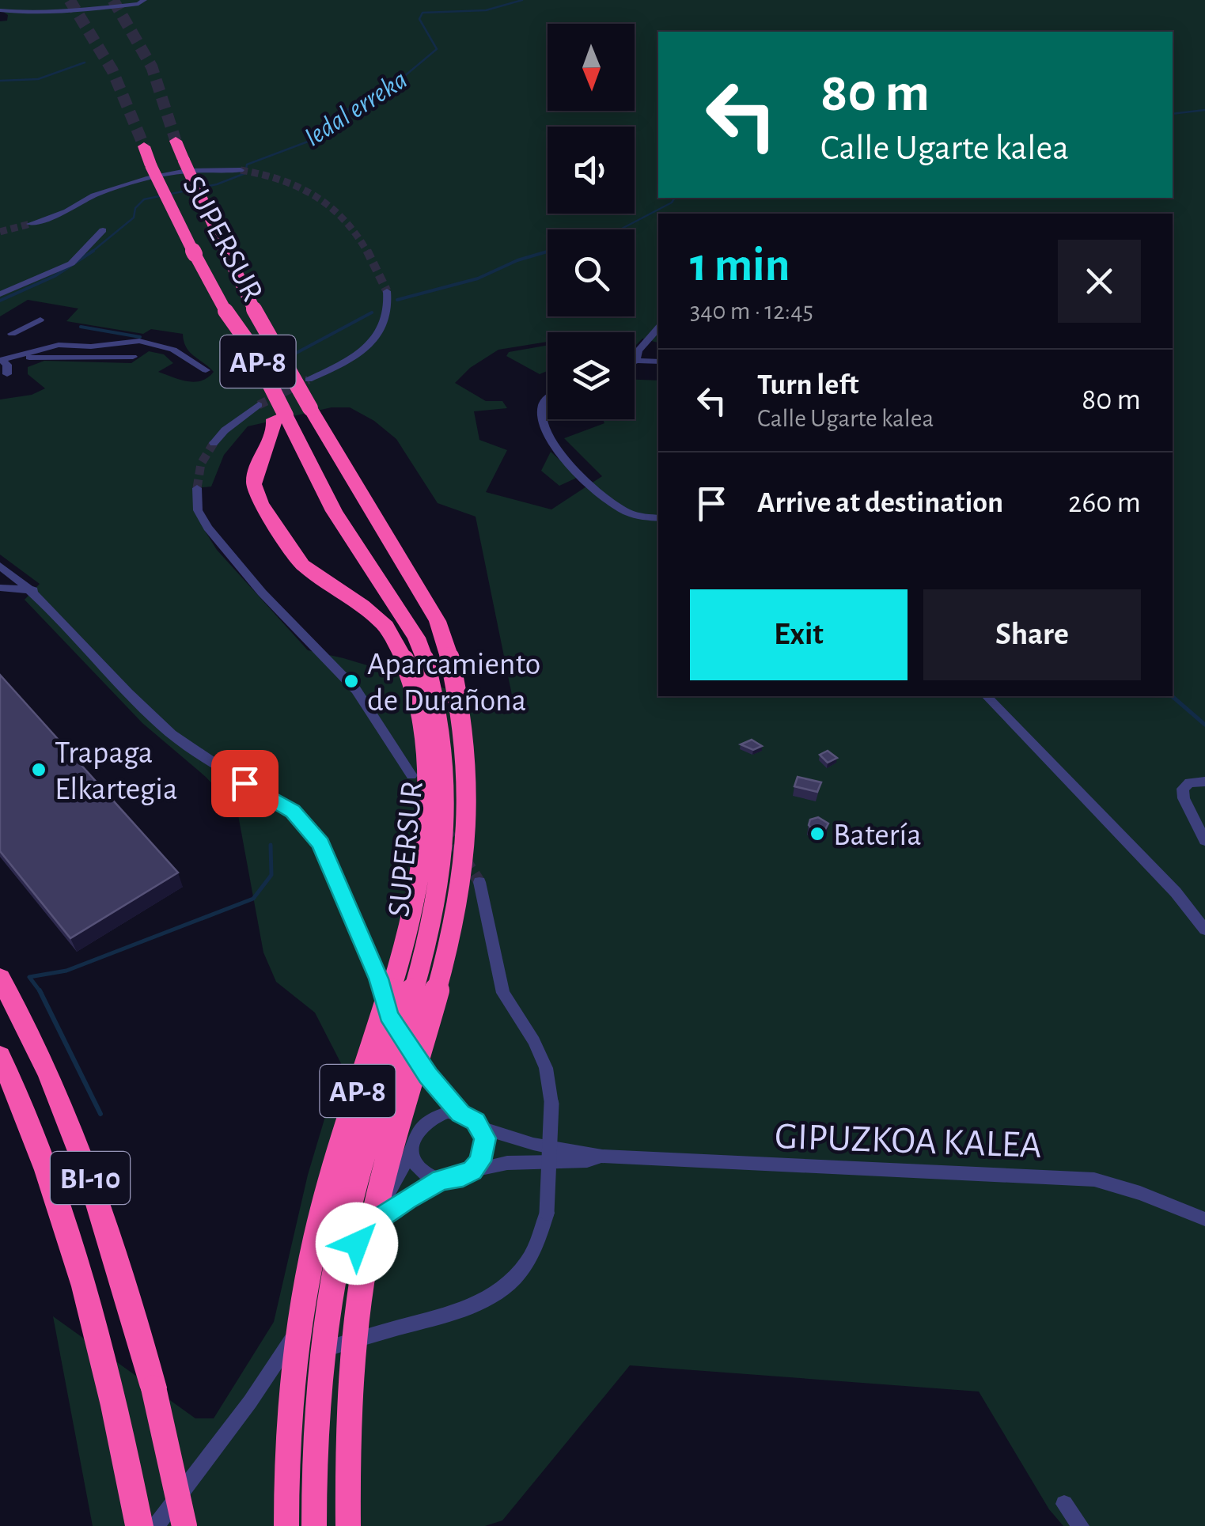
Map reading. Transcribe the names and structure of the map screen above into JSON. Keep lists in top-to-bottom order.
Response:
{
  "streets": {
    "highway": ["SUPERSUR", "AP-8", "BI-10"],
    "street": ["GIPUZKOA KALEA"]
  },
  "crossings": [
    ["SUPERSUR", "AP-8"]
  ],
  "water": ["Iedal erreka"],
  "places": ["Aparcamiento de Durañona", "Trapaga Elkartegia", "Batería"],
  "north": "bottom",
  "page": {
    "turn": ["80 m", "Calle Ugarte kalea"],
    "heading": ["1 min", "340 m · 12:45"],
    "list": [
      {
        "name": "Turn left",
        "note": "Calle Ugarte kalea",
        "value": "80 m"
      },
      {
        "name": "Arrive at destination",
        "value": "260 m"
      }
    ],
    "buttons": ["Exit", "Share"]
  }
}
